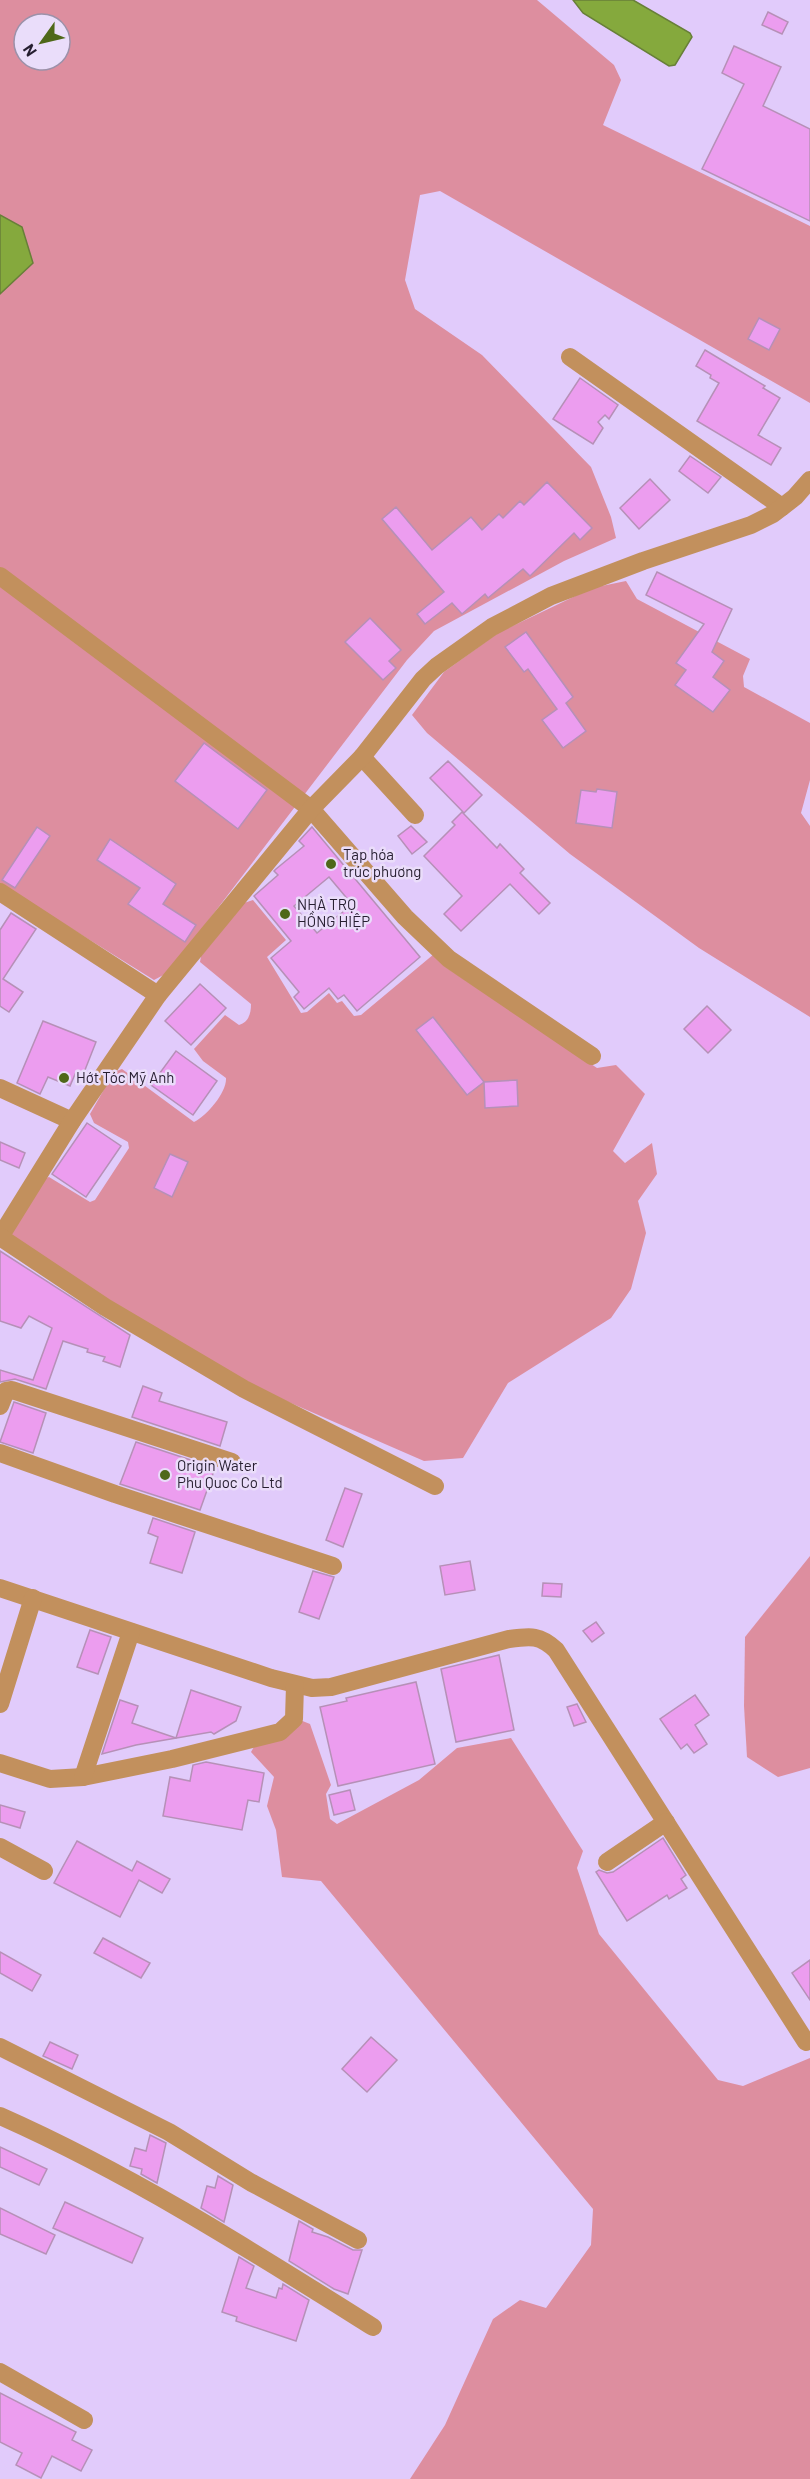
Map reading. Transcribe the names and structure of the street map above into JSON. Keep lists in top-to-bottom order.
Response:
{
  "places": [
    "Tạp hóa trúc phương",
    "NHÀ TRỌ HỒNG HIỆP",
    "Hớt Tóc Mỹ Anh",
    "Origin Water Phu Quoc Co Ltd"
  ],
  "north": "bottom left"
}
